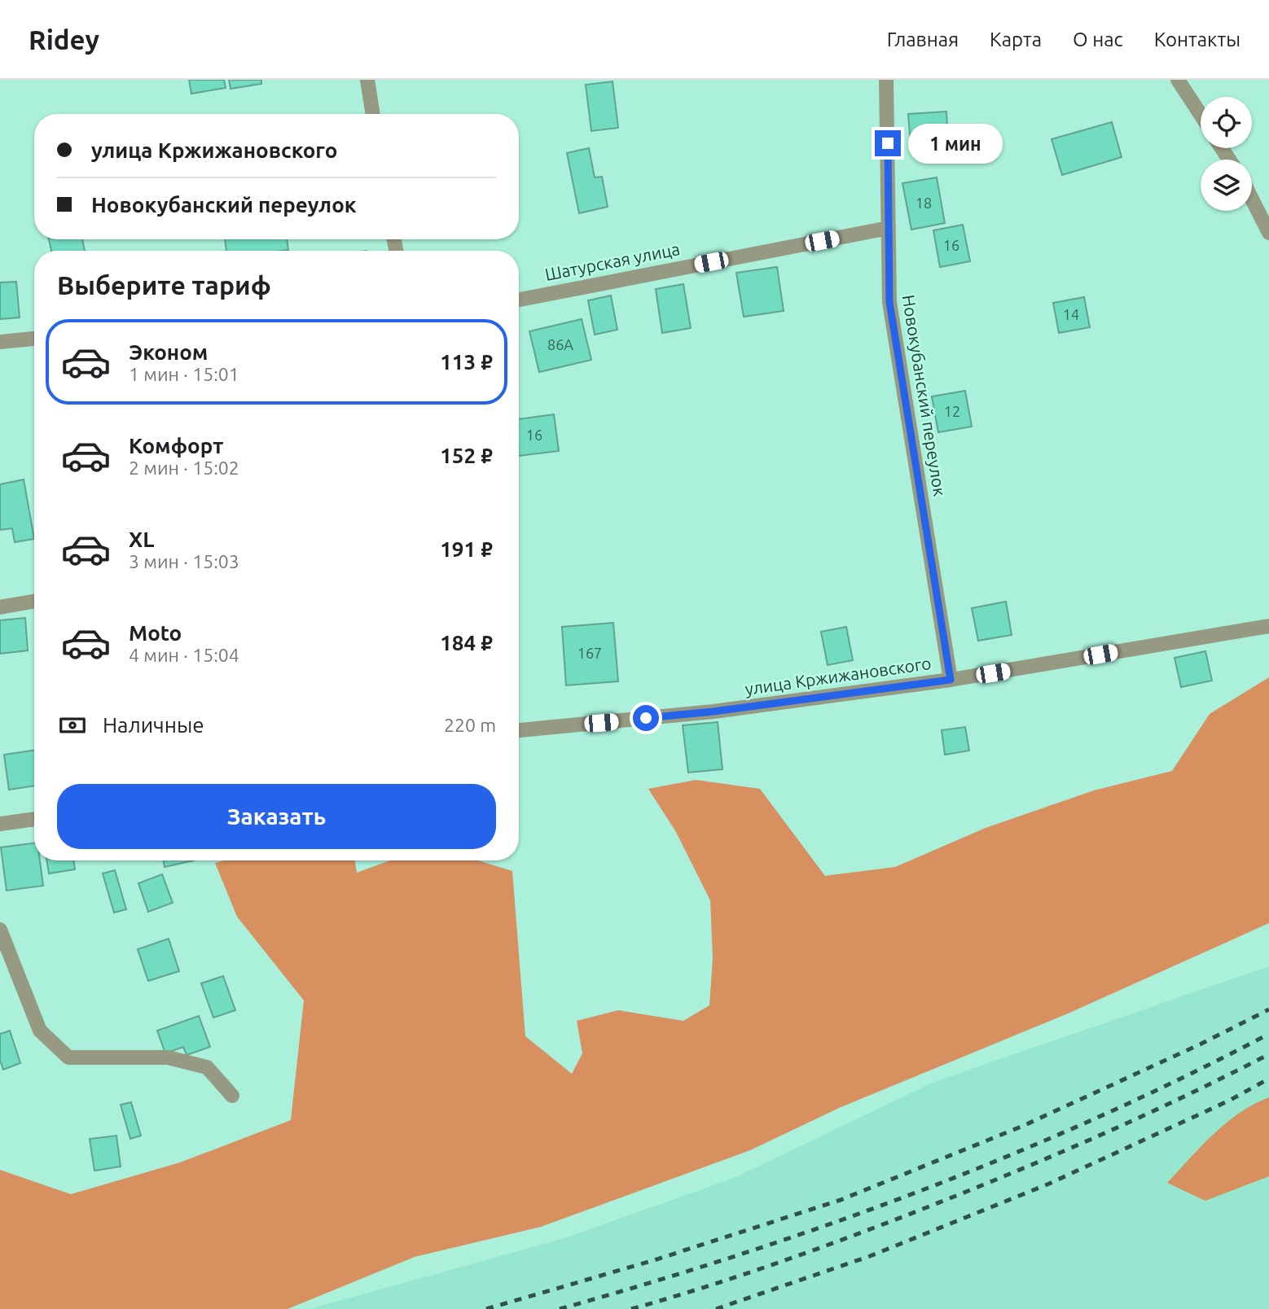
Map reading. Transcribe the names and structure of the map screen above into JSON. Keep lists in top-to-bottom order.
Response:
{
  "streets": {
    "street": ["Шатурская улица", "Новокубанский переулок", "улица Кржижановского"]
  },
  "crossings": [
    ["Шатурская улица", "Новокубанский переулок"],
    ["Новокубанский переулок", "улица Кржижановского"]
  ],
  "house_numbers": [
    "18",
    "16",
    "14",
    "86А",
    "12",
    "16",
    "167"
  ],
  "page": {
    "header": "Ridey",
    "nav": [
      "Главная",
      "Карта",
      "О нас",
      "Контакты"
    ],
    "banner": ["улица Кржижановского", "Новокубанский переулок"],
    "bubble": "1 мин",
    "heading": "Выберите тариф",
    "list": [
      {
        "name": "Эконом",
        "note": "1 мин · 15:01",
        "value": "113 ₽"
      },
      {
        "name": "Комфорт",
        "note": "2 мин · 15:02",
        "value": "152 ₽"
      },
      {
        "name": "XL",
        "note": "3 мин · 15:03",
        "value": "191 ₽"
      },
      {
        "name": "Moto",
        "note": "4 мин · 15:04",
        "value": "184 ₽"
      }
    ],
    "pay": ["Наличные", "220 m"],
    "buttons": "Заказать"
  }
}
